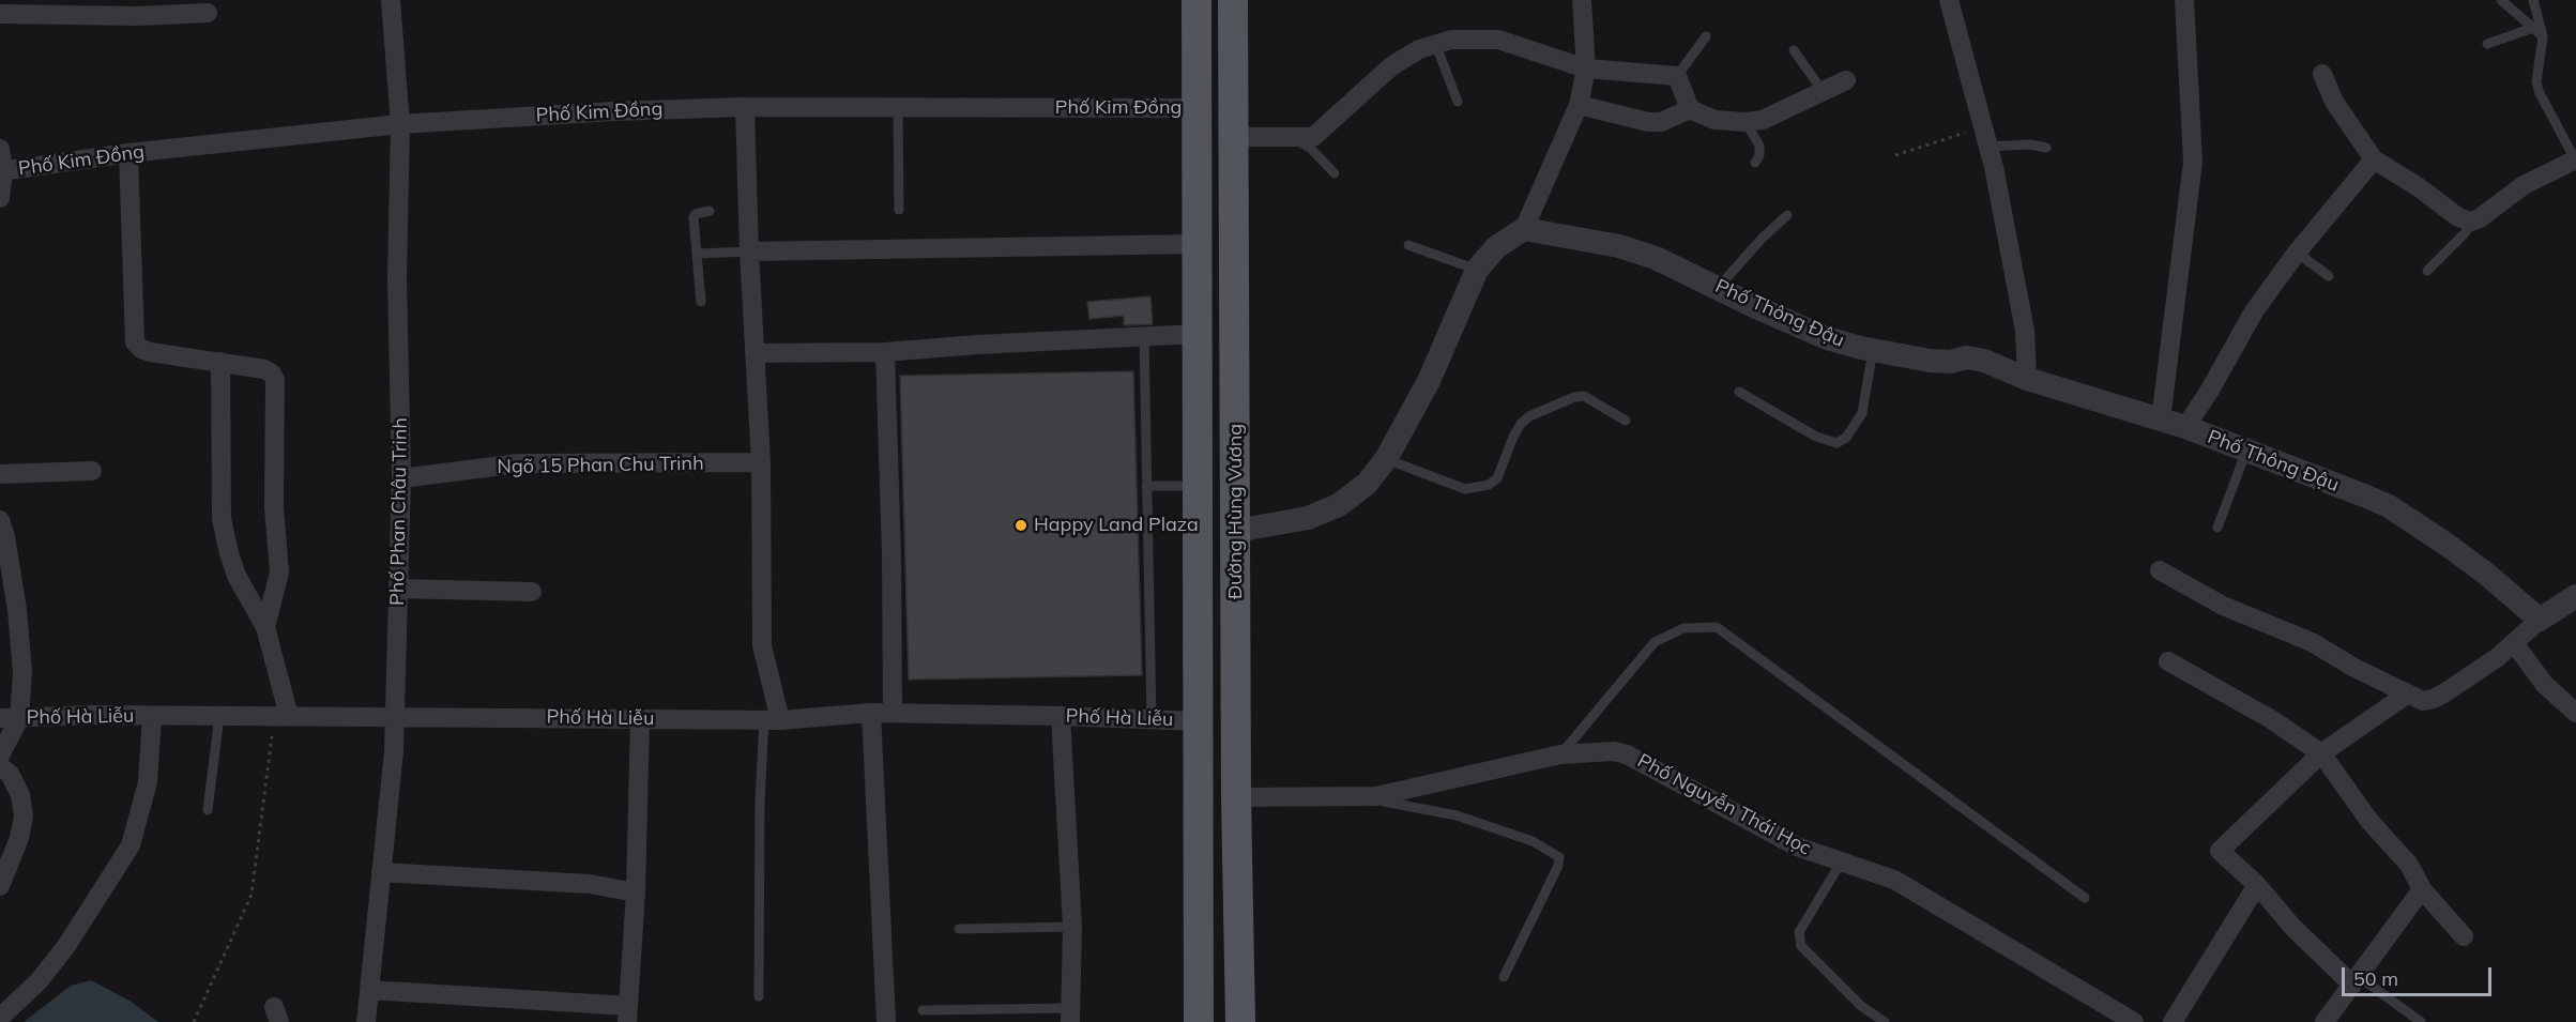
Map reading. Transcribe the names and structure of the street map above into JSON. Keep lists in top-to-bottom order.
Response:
{
  "streets": {
    "main road": ["Đường Hùng Vương"],
    "street": [
      "Phố Kim Đồng",
      "Phố Thông Đậu",
      "Ngõ 15 Phan Chu Trinh",
      "Phố Phan Châu Trinh",
      "Phố Hà Liễu",
      "Phố Nguyễn Thái Học"
    ]
  },
  "crossings": [
    ["Phố Kim Đồng", "Phố Phan Châu Trinh"],
    ["Phố Kim Đồng", "Đường Hùng Vương"],
    ["Ngõ 15 Phan Chu Trinh", "Phố Phan Châu Trinh"],
    ["Phố Phan Châu Trinh", "Phố Hà Liễu"],
    ["Đường Hùng Vương", "Phố Hà Liễu"],
    ["Đường Hùng Vương", "Phố Nguyễn Thái Học"]
  ],
  "places": ["Happy Land Plaza"],
  "scale_bar": "50 m"
}
